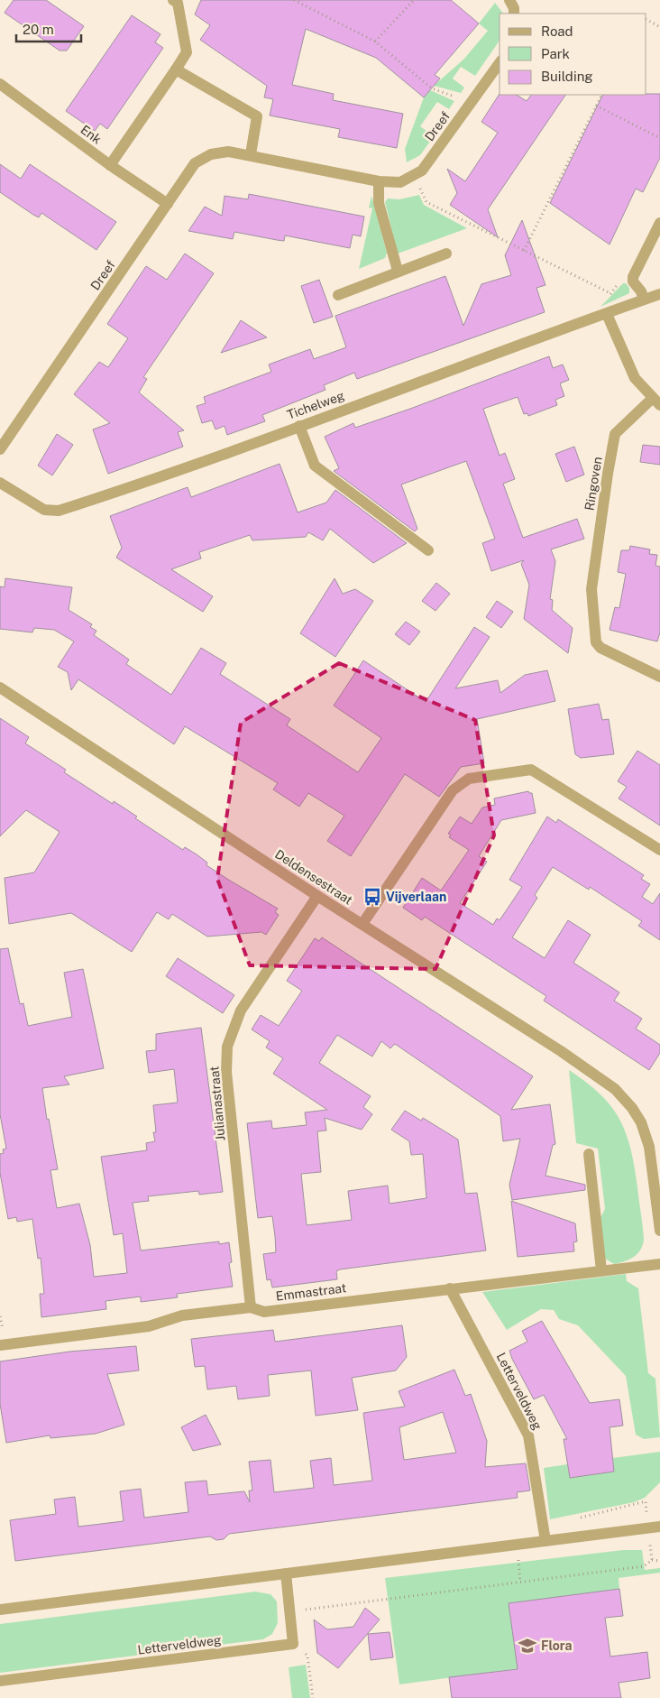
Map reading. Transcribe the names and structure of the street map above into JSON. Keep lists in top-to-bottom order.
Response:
{
  "streets": {
    "street": [
      "Dreef",
      "Enk",
      "Tichelweg",
      "Ringoven",
      "Deldensestraat",
      "Julianastraat",
      "Emmastraat",
      "Letterveldweg"
    ]
  },
  "crossings": [
    ["Dreef", "Enk"],
    ["Tichelweg", "Ringoven"],
    ["Deldensestraat", "Julianastraat"],
    ["Julianastraat", "Emmastraat"],
    ["Emmastraat", "Letterveldweg"]
  ],
  "places": {
    "bus stop": ["Vijverlaan"],
    "school or university": ["Flora"]
  },
  "legend": ["Road", "Park", "Building"],
  "scale_bar": "20 m"
}
